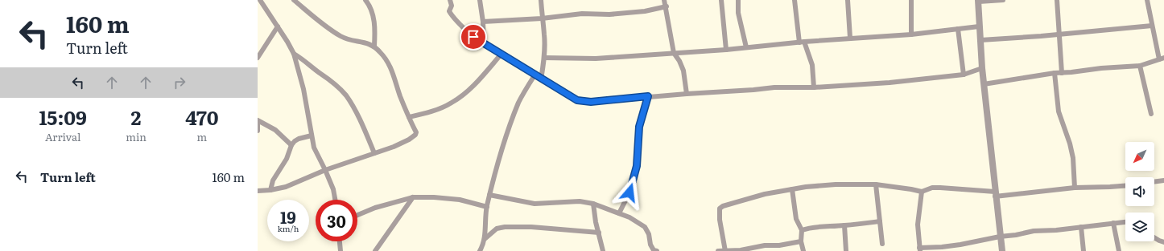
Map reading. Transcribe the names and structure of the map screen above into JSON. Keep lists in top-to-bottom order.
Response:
{
  "north": "bottom left",
  "page": {
    "turn": ["160 m", "Turn left"],
    "eta": [
      "15:09",
      "Arrival",
      "2",
      "min",
      "470",
      "m"
    ],
    "list": [
      {
        "name": "Turn left",
        "value": "160 m"
      }
    ],
    "speed": "19 km/h",
    "limit": "30"
  }
}
